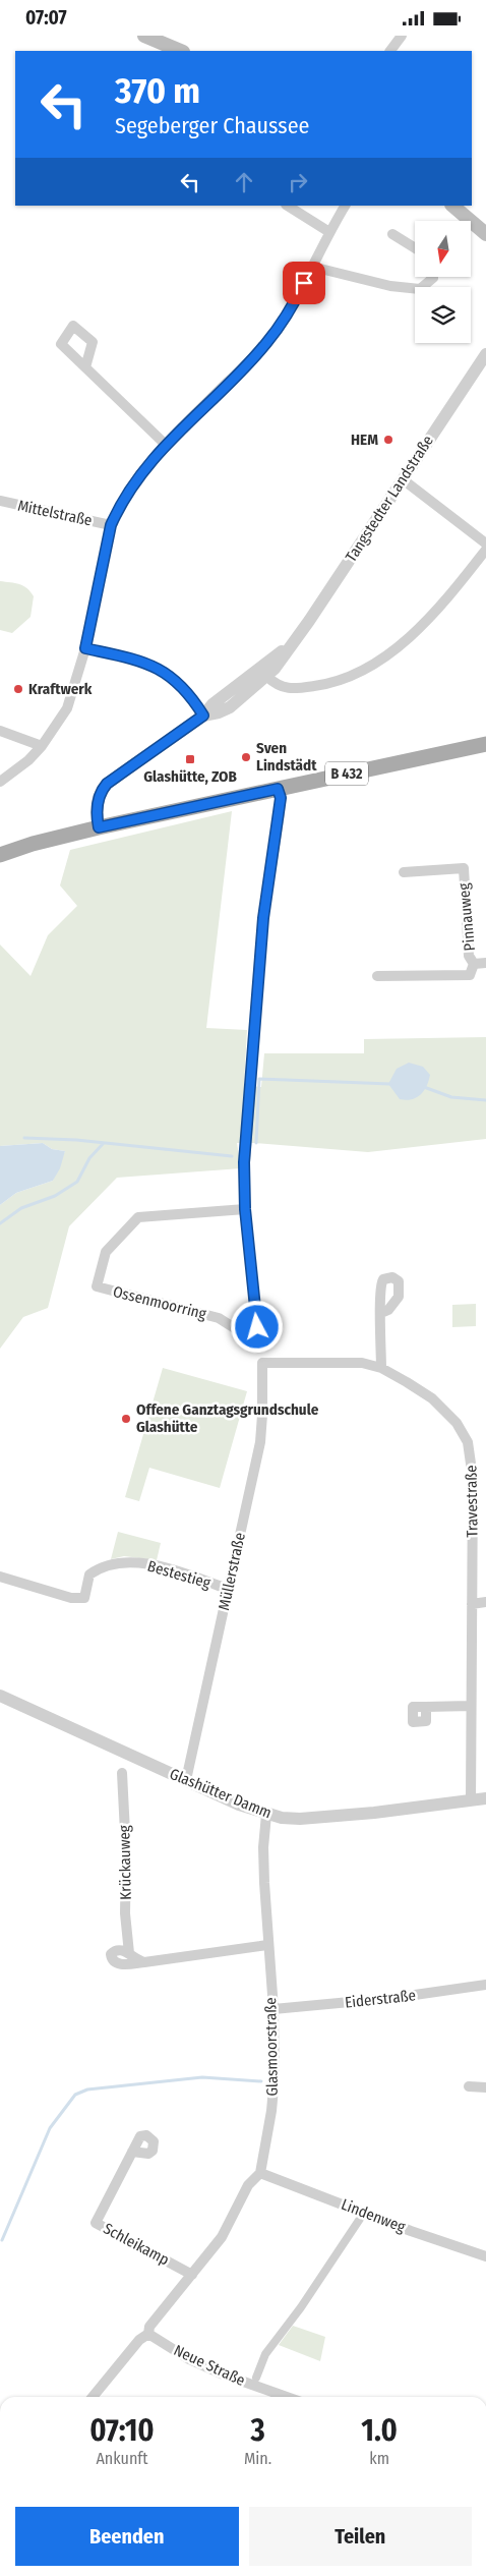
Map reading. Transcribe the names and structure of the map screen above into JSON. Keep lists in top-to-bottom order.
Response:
{
  "streets": {
    "main road": ["B 432"],
    "street": [
      "Tangstedter Landstraße",
      "Mittelstraße",
      "Pinnauweg",
      "Ossenmoorring",
      "Travestraße",
      "Müllerstraße",
      "Bestestieg",
      "Glashütter Damm",
      "Krückauweg",
      "Eiderstraße",
      "Glasmoorstraße",
      "Lindenweg",
      "Schleikamp",
      "Neue Straße"
    ]
  },
  "crossings": [
    ["Tangstedter Landstraße", "B 432"],
    ["Travestraße", "Müllerstraße"],
    ["Travestraße", "Glashütter Damm"],
    ["Müllerstraße", "Bestestieg"],
    ["Müllerstraße", "Glashütter Damm"],
    ["Glashütter Damm", "Glasmoorstraße"],
    ["Eiderstraße", "Glasmoorstraße"],
    ["Glasmoorstraße", "Lindenweg"],
    ["Glasmoorstraße", "Schleikamp"],
    ["Glasmoorstraße", "Neue Straße"]
  ],
  "places": {
    "other": [
      "HEM",
      "Kraftwerk",
      "Sven Lindstädt",
      "Offene Ganztagsgrundschule Glashütte"
    ],
    "transit": ["Glashütte, ZOB"]
  },
  "north": "bottom",
  "page": {
    "status": "07:07",
    "turn": ["370 m", "Segeberger Chaussee"],
    "eta": [
      "07:10",
      "Ankunft",
      "3",
      "Min.",
      "1.0",
      "km"
    ],
    "buttons": ["Beenden", "Teilen"]
  }
}
